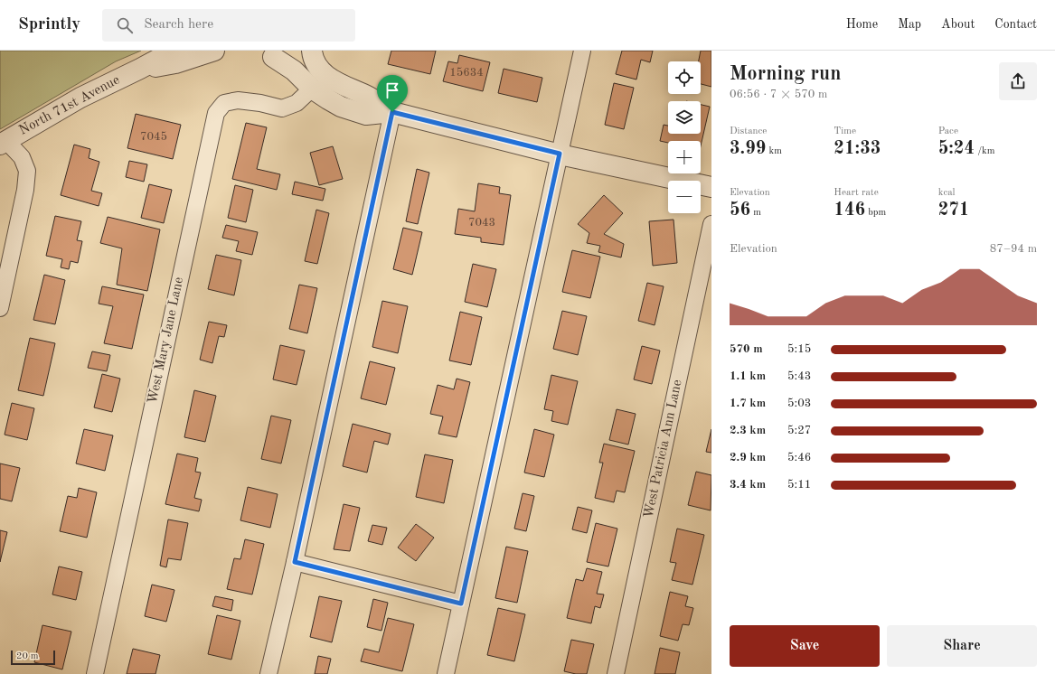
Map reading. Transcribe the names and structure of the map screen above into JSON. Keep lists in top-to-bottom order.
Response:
{
  "streets": {
    "street": ["North 71st Avenue", "West Mary Jane Lane", "West Patricia Ann Lane"]
  },
  "house_numbers": ["15634", "7045", "7043"],
  "scale_bar": "20 m",
  "page": {
    "header": "Sprintly",
    "search": "Search here",
    "nav": [
      "Home",
      "Map",
      "About",
      "Contact"
    ],
    "heading": ["Morning run", "06:56 · 7 × 570 m"],
    "map_buttons": ["+", "−"],
    "stats": [
      ["Distance", "3.99 km"],
      ["Time", "21:33"],
      ["Pace", "5:24 /km"],
      ["Elevation", "56 m"],
      ["Heart rate", "146 bpm"],
      ["kcal", "271"]
    ],
    "chart": ["Elevation", "87–94 m"],
    "list": [
      {
        "name": "570 m",
        "note": "5:15"
      },
      {
        "name": "1.1 km",
        "note": "5:43"
      },
      {
        "name": "1.7 km",
        "note": "5:03"
      },
      {
        "name": "2.3 km",
        "note": "5:27"
      },
      {
        "name": "2.9 km",
        "note": "5:46"
      },
      {
        "name": "3.4 km",
        "note": "5:11"
      }
    ],
    "buttons": ["Save", "Share"],
    "scale": "20 m"
  }
}
